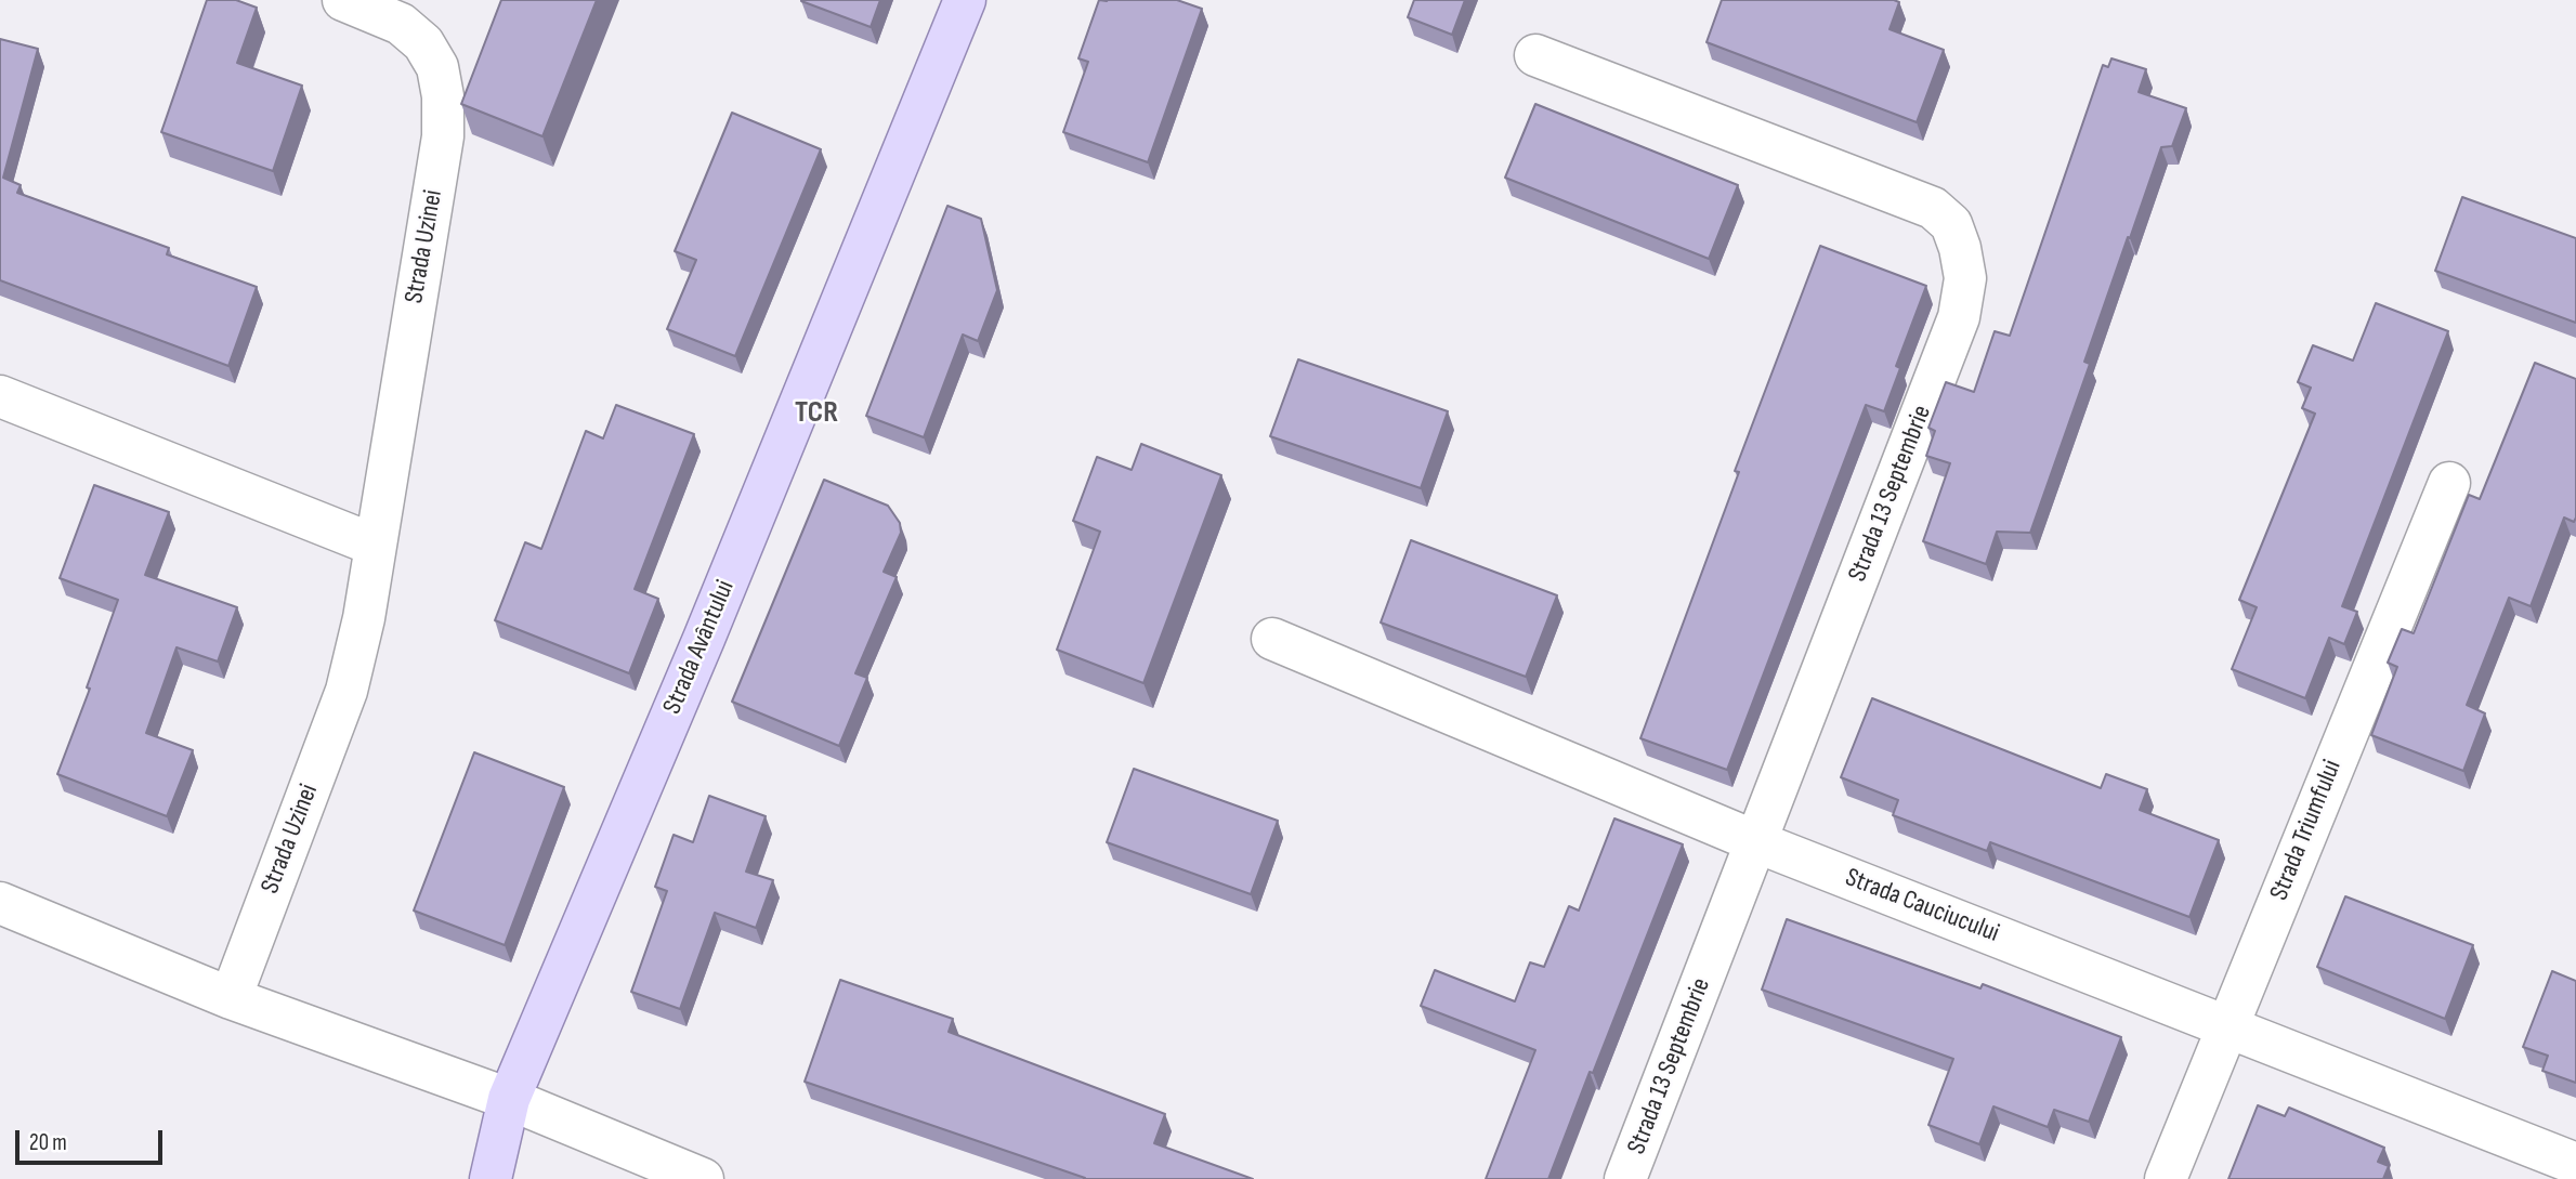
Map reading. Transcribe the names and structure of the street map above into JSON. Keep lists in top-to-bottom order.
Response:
{
  "streets": {
    "main road": ["Strada Avântului"],
    "street": [
      "Strada Uzinei",
      "Strada 13 Septembrie",
      "Strada Triumfului",
      "Strada Cauciucului"
    ]
  },
  "crossings": [
    ["Strada 13 Septembrie", "Strada Cauciucului"],
    ["Strada Triumfului", "Strada Cauciucului"]
  ],
  "districts": ["TCR"],
  "scale_bar": "20 m"
}
